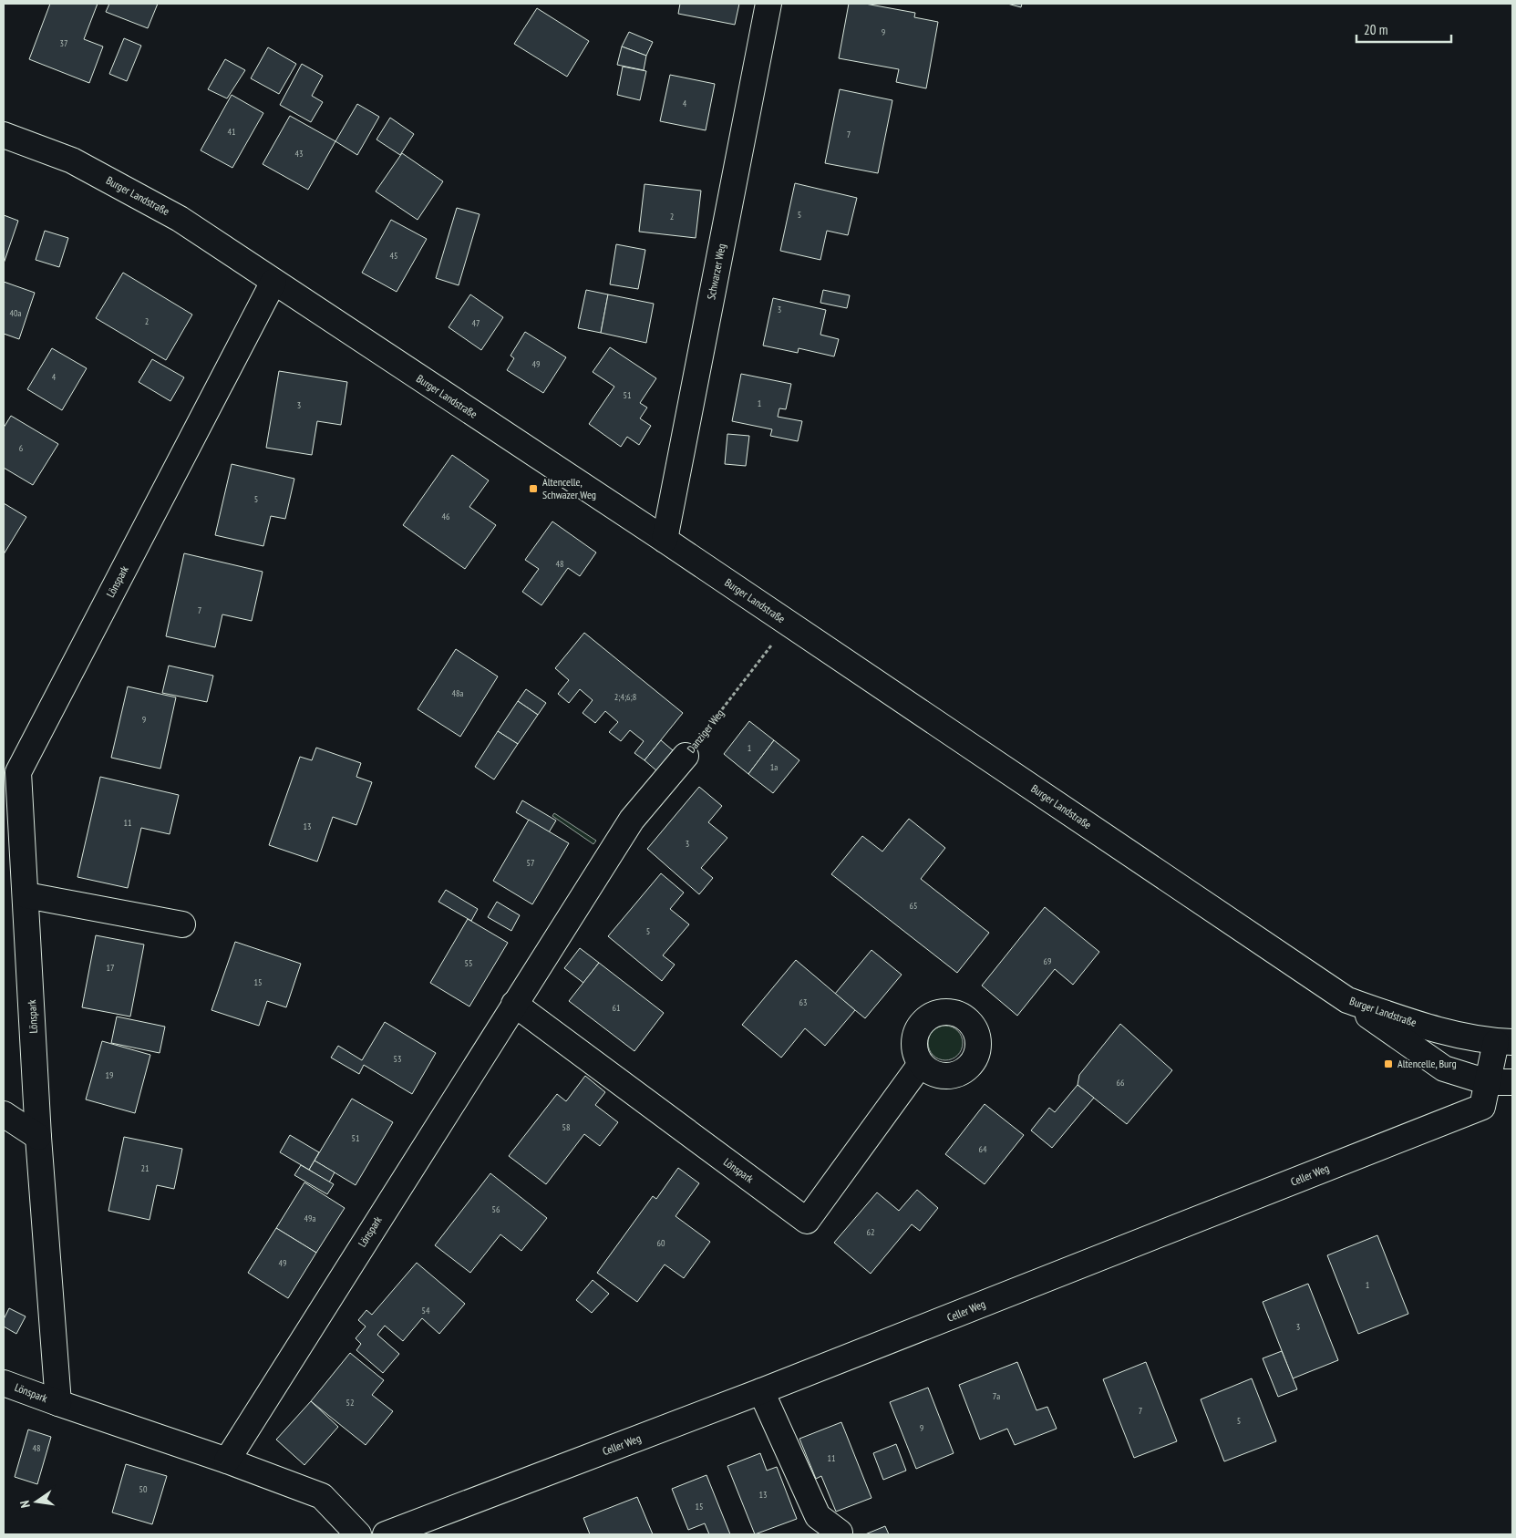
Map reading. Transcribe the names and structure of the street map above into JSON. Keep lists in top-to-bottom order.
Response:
{
  "streets": {
    "street": [
      "Burger Landstraße",
      "Schwarzer Weg",
      "Lönspark",
      "Danziger Weg",
      "Celler Weg"
    ]
  },
  "crossings": [
    ["Burger Landstraße", "Schwarzer Weg"],
    ["Burger Landstraße", "Lönspark"],
    ["Burger Landstraße", "Celler Weg"],
    ["Lönspark", "Danziger Weg"]
  ],
  "places": {
    "transit": ["Altencelle, Schwazer Weg", "Altencelle, Burg"]
  },
  "house_numbers": [
    "9",
    "37",
    "4",
    "41",
    "7",
    "43",
    "5",
    "2",
    "45",
    "3",
    "40a",
    "2",
    "47",
    "49",
    "4",
    "51",
    "1",
    "3",
    "6",
    "5",
    "46",
    "48",
    "7",
    "48a",
    "2;4;6;8",
    "9",
    "1",
    "1a",
    "11",
    "13",
    "3",
    "57",
    "65",
    "5",
    "69",
    "55",
    "17",
    "15",
    "63",
    "61",
    "53",
    "19",
    "66",
    "58",
    "51",
    "64",
    "21",
    "56",
    "49a",
    "62",
    "60",
    "49",
    "1",
    "54",
    "3",
    "7a",
    "52",
    "7",
    "5",
    "9",
    "48",
    "11",
    "50",
    "13",
    "15"
  ],
  "scale_bar": "20 m",
  "north": "left"
}
